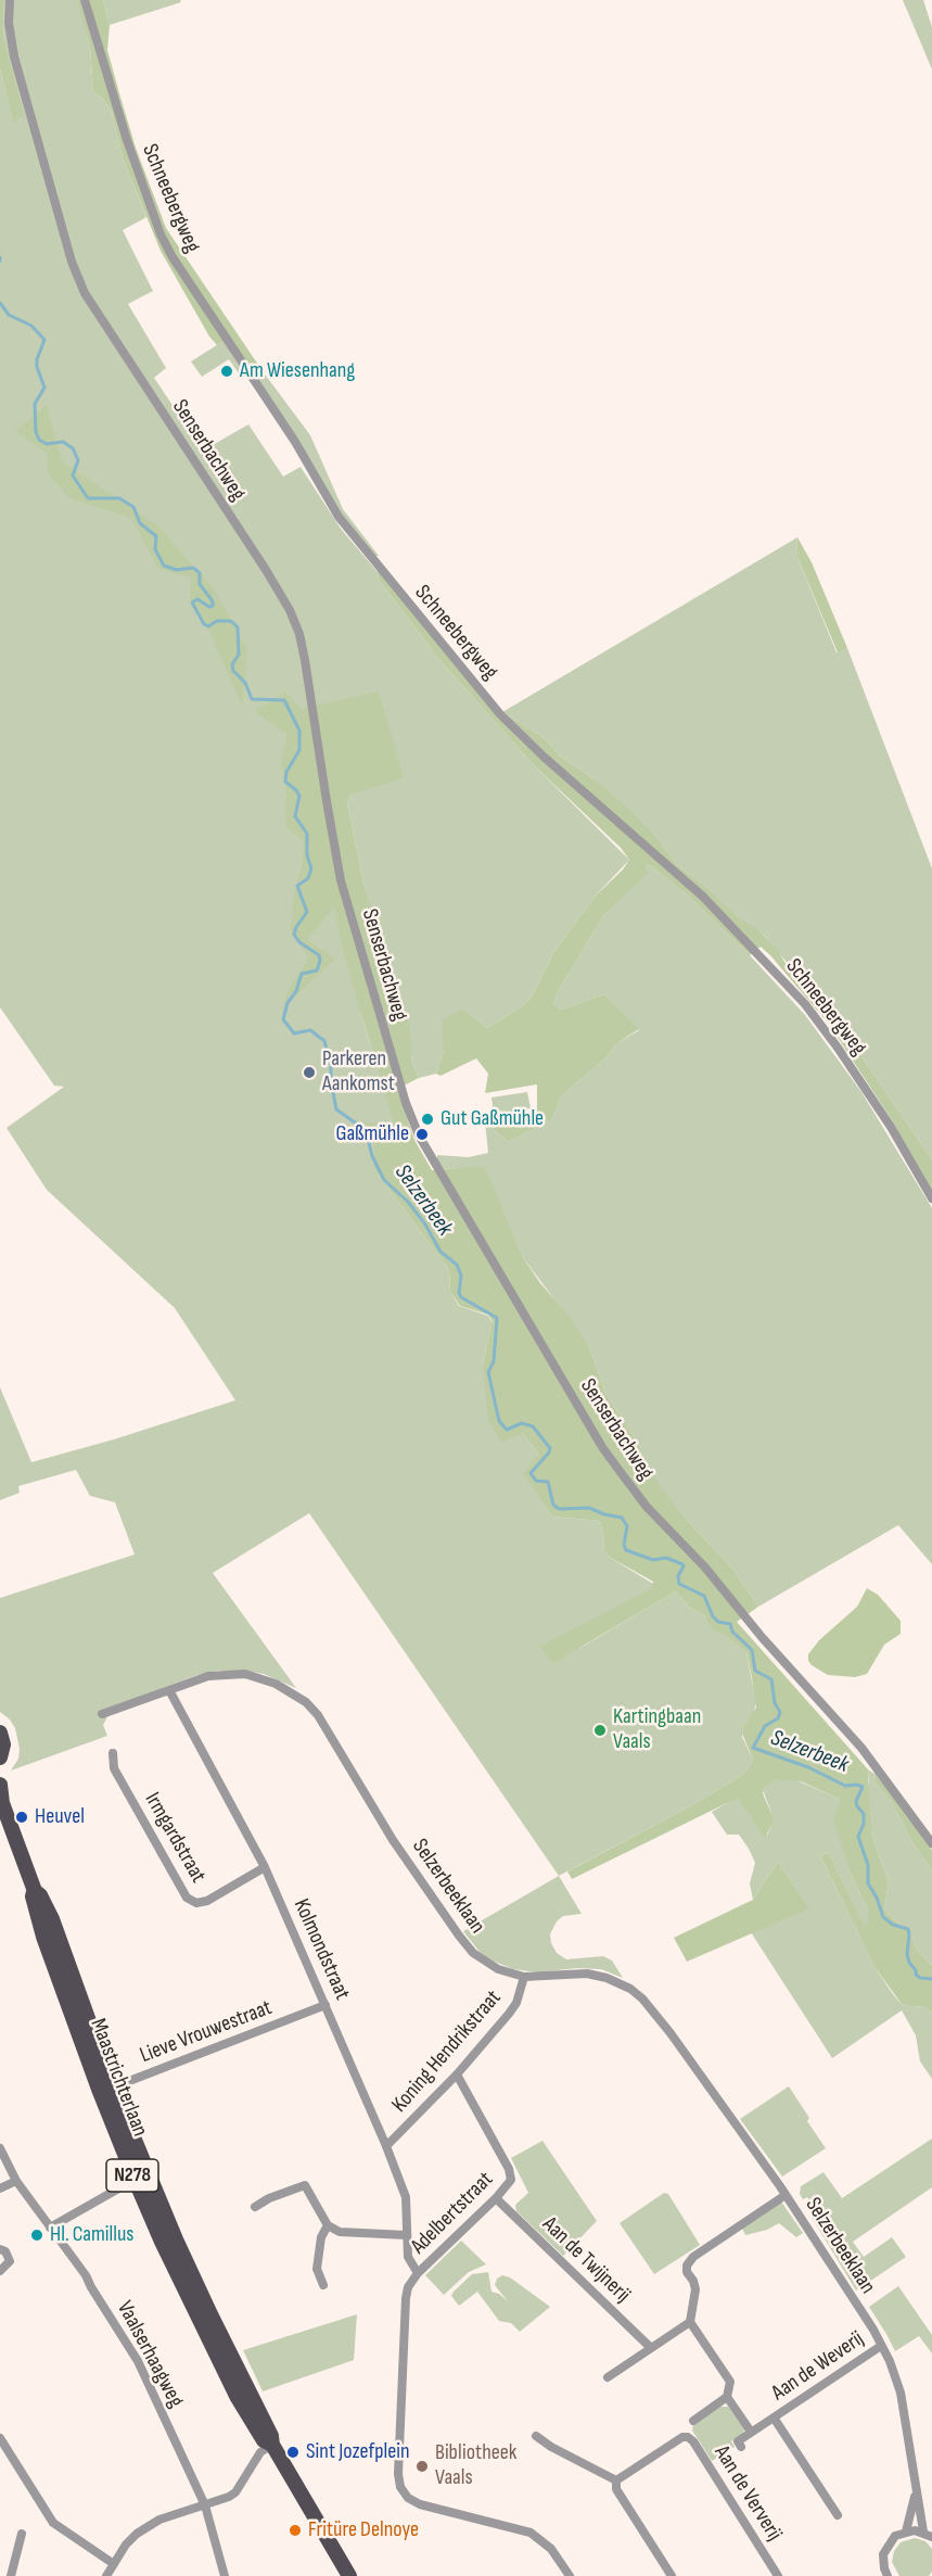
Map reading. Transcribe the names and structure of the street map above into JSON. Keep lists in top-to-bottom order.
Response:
{
  "streets": {
    "main road": ["Maastrichterlaan", "N278"],
    "street": [
      "Schneebergweg",
      "Senserbachweg",
      "Irmgardstraat",
      "Selzerbeeklaan",
      "Kolmondstraat",
      "Lieve Vrouwestraat",
      "Koning Hendrikstraat",
      "Adelbertstraat",
      "Aan de Twijnerij",
      "Vaalserhaagweg",
      "Aan de Weverij",
      "Aan de Ververij"
    ]
  },
  "crossings": [
    ["Irmgardstraat", "Kolmondstraat"],
    ["Selzerbeeklaan", "Kolmondstraat"],
    ["Selzerbeeklaan", "Koning Hendrikstraat"],
    ["Selzerbeeklaan", "Aan de Weverij"],
    ["Kolmondstraat", "Lieve Vrouwestraat"],
    ["Kolmondstraat", "Koning Hendrikstraat"],
    ["Kolmondstraat", "Adelbertstraat"],
    ["Lieve Vrouwestraat", "Maastrichterlaan"],
    ["Koning Hendrikstraat", "Adelbertstraat"],
    ["Adelbertstraat", "Aan de Twijnerij"]
  ],
  "water": ["Selzerbeek"],
  "places": [
    "Am Wiesenhang",
    "Parkeren Aankomst",
    "Gut Gaßmühle",
    "Gaßmühle",
    "Kartingbaan Vaals",
    "Heuvel",
    "Hl. Camillus",
    "Sint Jozefplein",
    "Bibliotheek Vaals",
    "Fritüre Delnoye"
  ]
}
